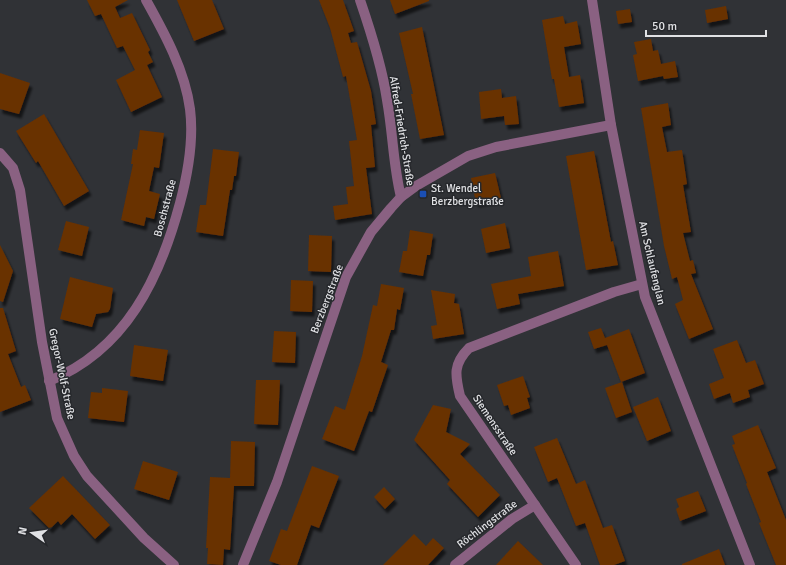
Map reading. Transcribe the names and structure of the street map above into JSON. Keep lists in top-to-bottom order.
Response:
{
  "streets": {
    "street": [
      "Alfred-Friedrich-Straße",
      "Boschstraße",
      "Am Schlaufenglan",
      "Berzbergstraße",
      "Gregor-Wolf-Straße",
      "Siemensstraße",
      "Röchlingstraße"
    ]
  },
  "crossings": [
    ["Alfred-Friedrich-Straße", "Berzbergstraße"],
    ["Boschstraße", "Gregor-Wolf-Straße"],
    ["Am Schlaufenglan", "Berzbergstraße"],
    ["Am Schlaufenglan", "Siemensstraße"],
    ["Siemensstraße", "Röchlingstraße"]
  ],
  "places": {
    "transit": ["St. Wendel Berzbergstraße"]
  },
  "scale_bar": "50 m",
  "north": "left"
}
